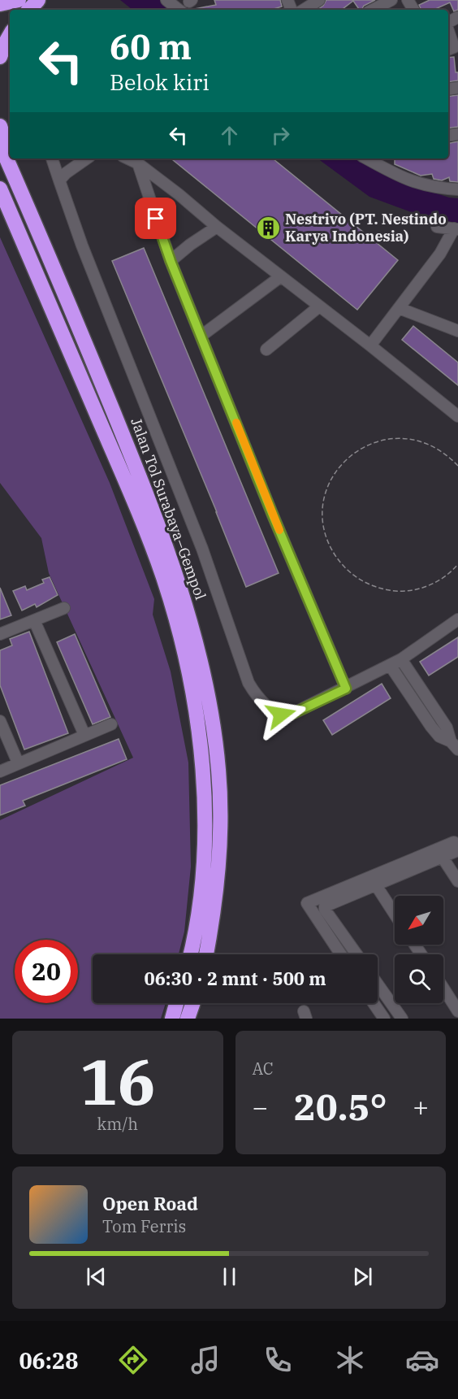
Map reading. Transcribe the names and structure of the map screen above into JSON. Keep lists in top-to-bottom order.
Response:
{
  "streets": {
    "highway": ["Jalan Tol Surabaya–Gempol"]
  },
  "places": {
    "building": ["Nestrivo (PT. Nestindo Karya Indonesia)"]
  },
  "north": "bottom left",
  "page": {
    "turn": ["60 m", "Belok kiri"],
    "limit": "20",
    "trip": "06:30 · 2 mnt · 500 m",
    "tile": [
      ["16", "km/h"],
      "AC"
    ],
    "heat": ["−", "20.5°", "+"],
    "song": ["Open Road", "Tom Ferris"],
    "tabs": "06:28"
  }
}
